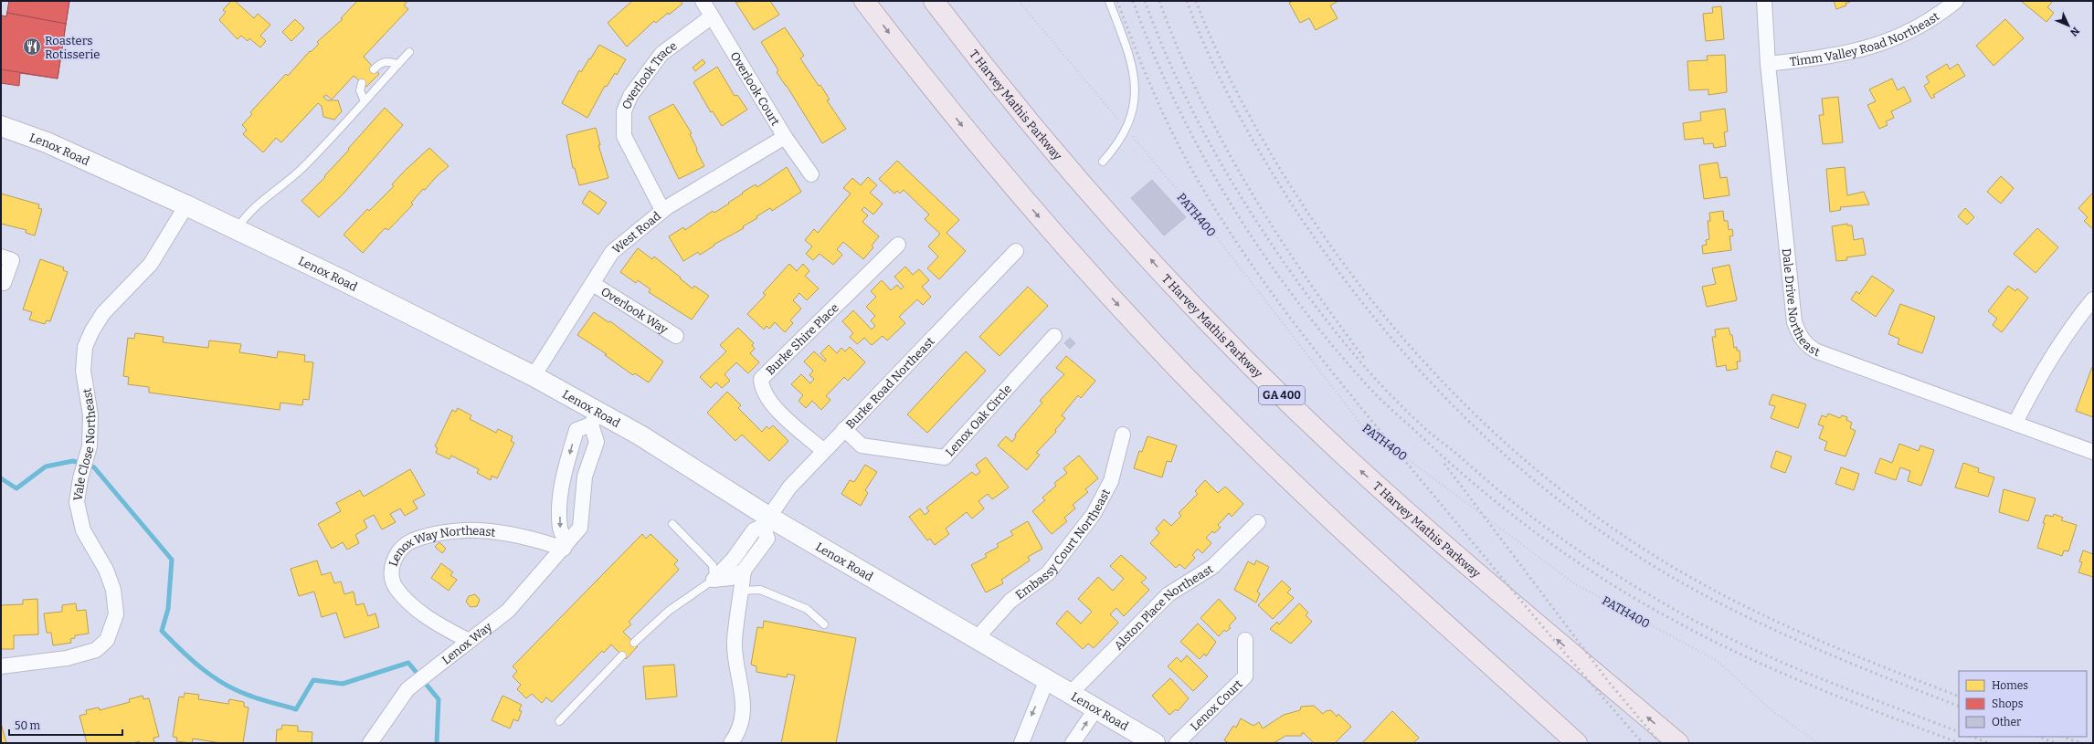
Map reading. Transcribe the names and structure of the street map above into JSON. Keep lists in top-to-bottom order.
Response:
{
  "streets": {
    "highway": ["T Harvey Mathis Parkway", "GA 400"],
    "street": [
      "Timm Valley Road Northeast",
      "Overlook Trace",
      "Overlook Court",
      "Lenox Road",
      "West Road",
      "Dale Drive Northeast",
      "Overlook Way",
      "Burke Shire Place",
      "Burke Road Northeast",
      "Lenox Oak Circle",
      "Vale Close Northeast",
      "Embassy Court Northeast",
      "Lenox Way Northeast",
      "Alston Place Northeast",
      "Lenox Way",
      "Lenox Court"
    ],
    "path": ["PATH400"]
  },
  "crossings": [
    ["Timm Valley Road Northeast", "Dale Drive Northeast"],
    ["Overlook Trace", "Overlook Court"],
    ["Overlook Trace", "West Road"],
    ["Overlook Court", "West Road"],
    ["Lenox Road", "West Road"],
    ["Lenox Road", "Burke Road Northeast"],
    ["Lenox Road", "Vale Close Northeast"],
    ["Lenox Road", "Embassy Court Northeast"],
    ["Lenox Road", "Alston Place Northeast"],
    ["Lenox Road", "Lenox Way"],
    ["West Road", "Overlook Way"],
    ["Burke Shire Place", "Burke Road Northeast"],
    ["Burke Road Northeast", "Lenox Oak Circle"],
    ["Lenox Way Northeast", "Lenox Way"]
  ],
  "places": {
    "restaurant": ["Roasters Rotisserie"]
  },
  "legend": ["Homes", "Shops", "Other"],
  "scale_bar": "50 m",
  "north": "bottom right"
}
